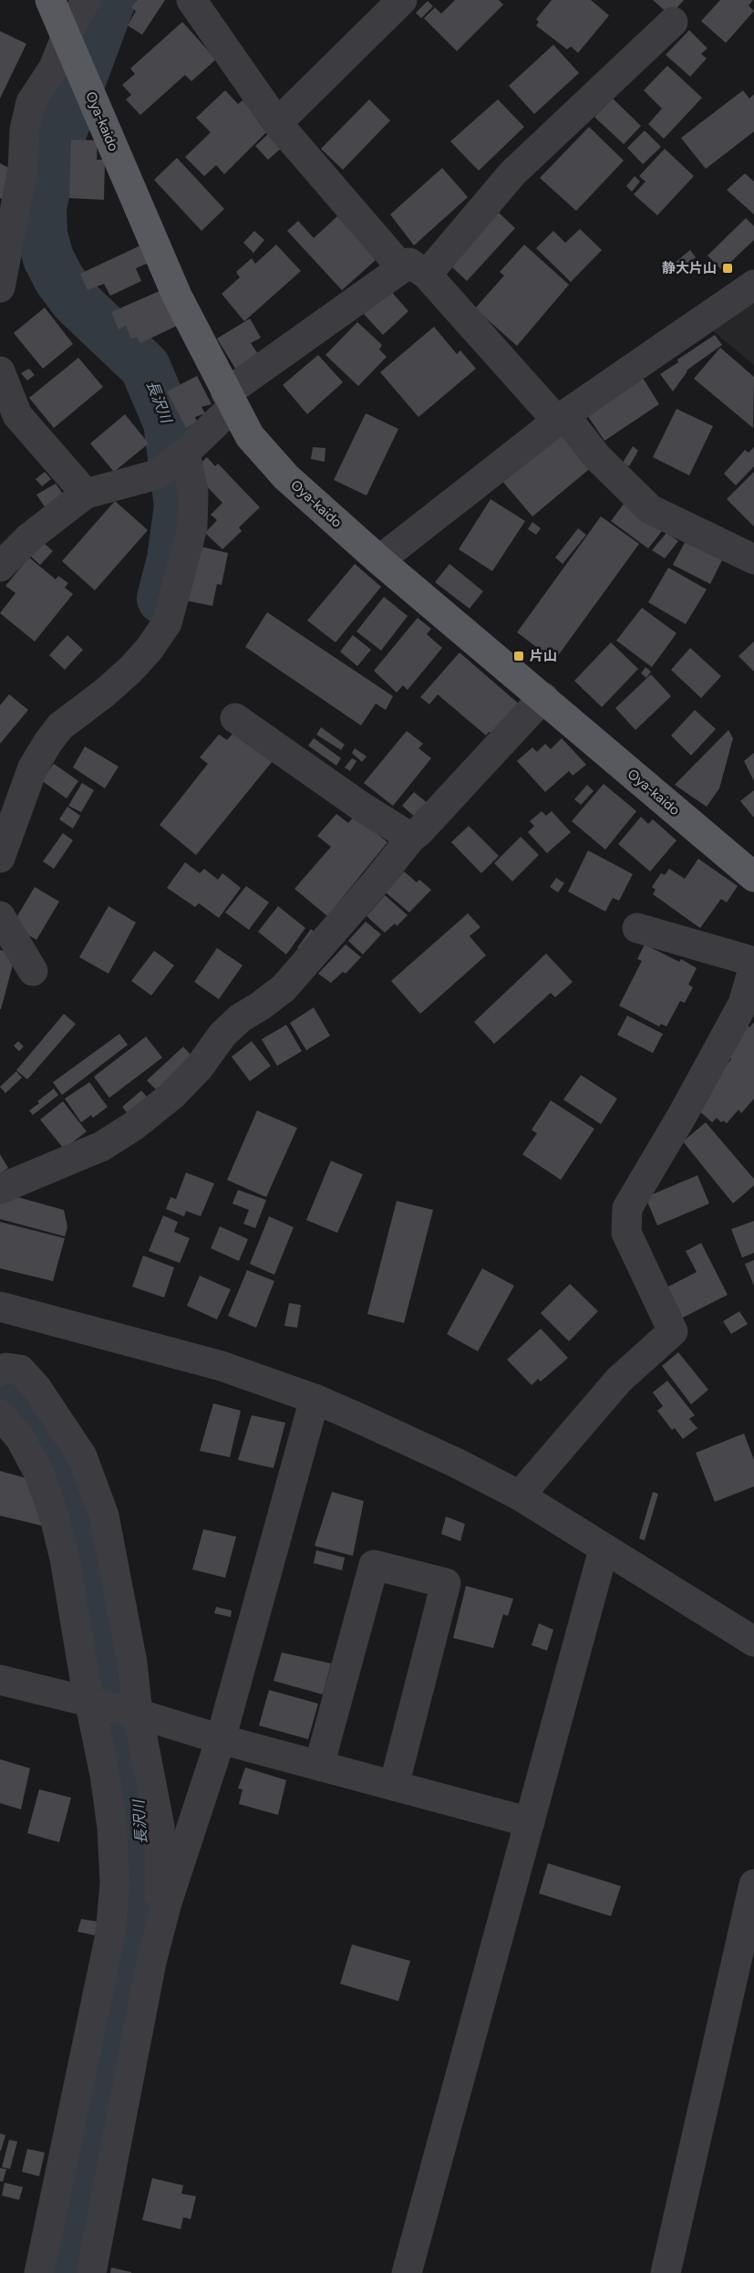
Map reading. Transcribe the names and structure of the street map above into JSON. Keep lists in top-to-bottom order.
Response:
{
  "streets": {
    "main road": ["Oya-kaido"]
  },
  "water": ["長沢川"],
  "places": {
    "transit": ["静大片山", "片山"]
  }
}
